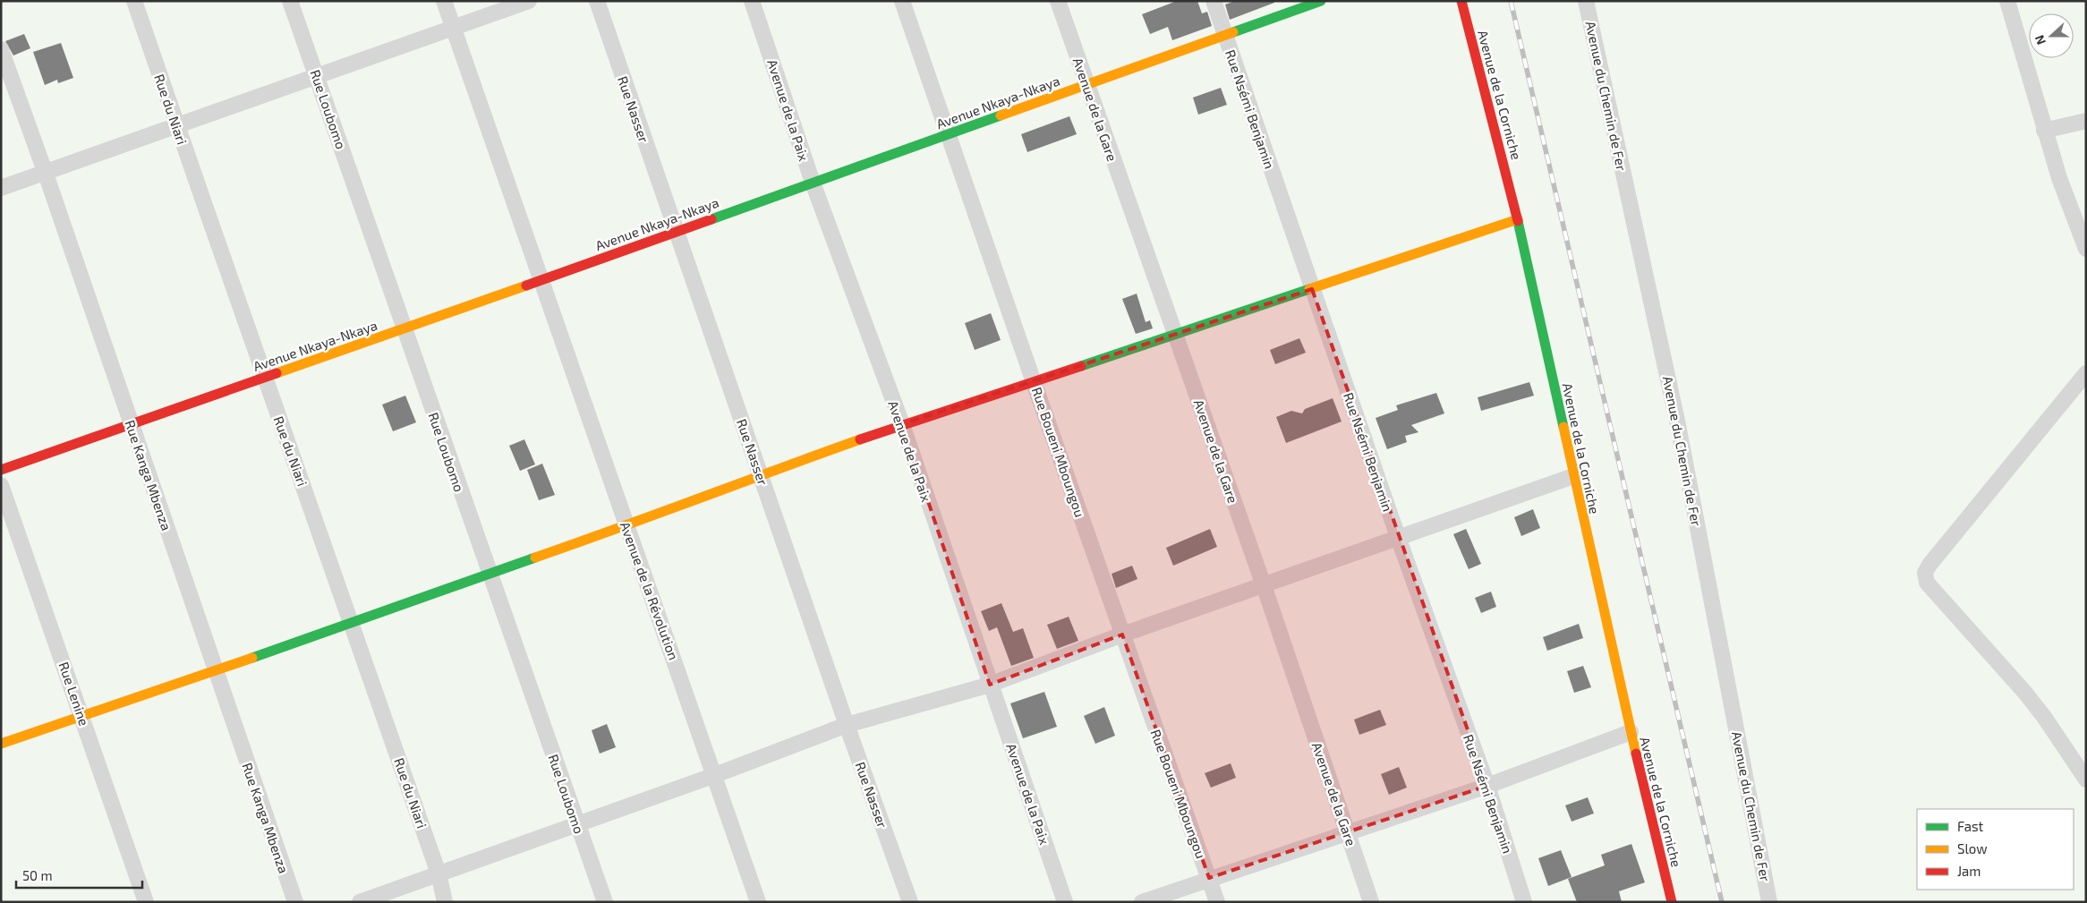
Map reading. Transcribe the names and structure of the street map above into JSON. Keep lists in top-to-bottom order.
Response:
{
  "streets": {
    "street": [
      "Avenue de la Corniche",
      "Avenue du Chemin de Fer",
      "Avenue Nkaya-Nkaya",
      "Rue du Niari",
      "Rue Loubomo",
      "Rue Nasser",
      "Avenue de la Gare",
      "Rue Nsémi Benjamin",
      "Avenue de la Paix",
      "Rue Boueni Mboungou",
      "Rue Kanga Mbenza",
      "Avenue de la Révolution",
      "Rue Lenine"
    ]
  },
  "crossings": [
    ["Avenue Nkaya-Nkaya", "Rue du Niari"],
    ["Avenue Nkaya-Nkaya", "Rue Loubomo"],
    ["Avenue Nkaya-Nkaya", "Rue Nasser"],
    ["Avenue Nkaya-Nkaya", "Avenue de la Gare"],
    ["Avenue Nkaya-Nkaya", "Rue Nsémi Benjamin"],
    ["Avenue Nkaya-Nkaya", "Avenue de la Paix"],
    ["Avenue Nkaya-Nkaya", "Rue Boueni Mboungou"],
    ["Avenue Nkaya-Nkaya", "Rue Kanga Mbenza"],
    ["Avenue Nkaya-Nkaya", "Avenue de la Révolution"]
  ],
  "legend": ["Fast", "Slow", "Jam"],
  "scale_bar": "50 m",
  "north": "left"
}
